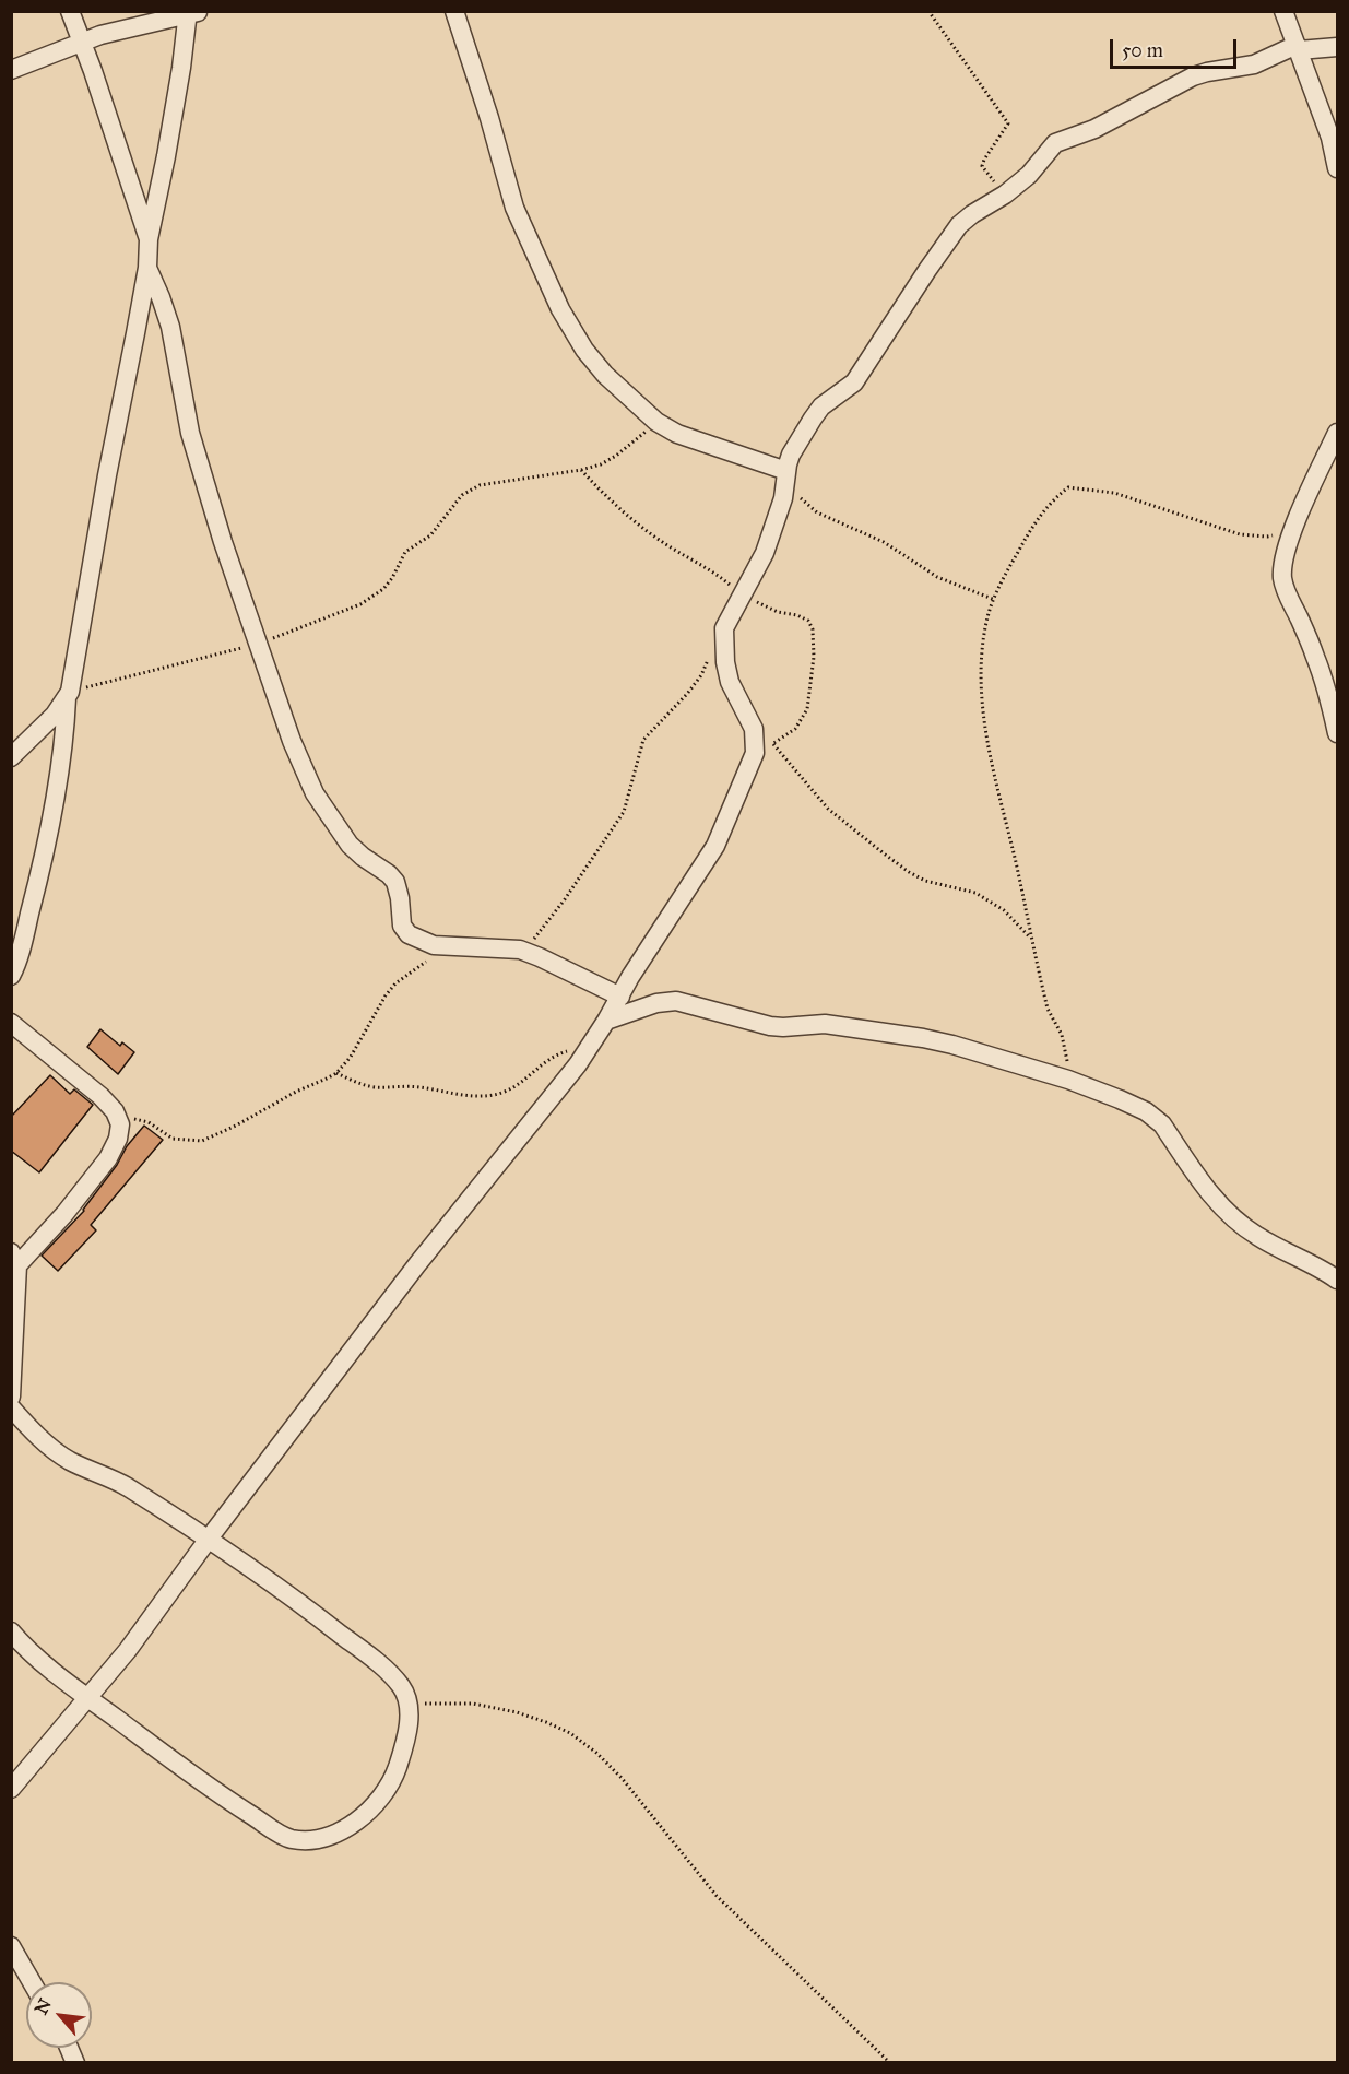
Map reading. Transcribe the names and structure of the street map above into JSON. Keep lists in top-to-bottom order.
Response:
{
  "scale_bar": "50 m",
  "north": "top left"
}
